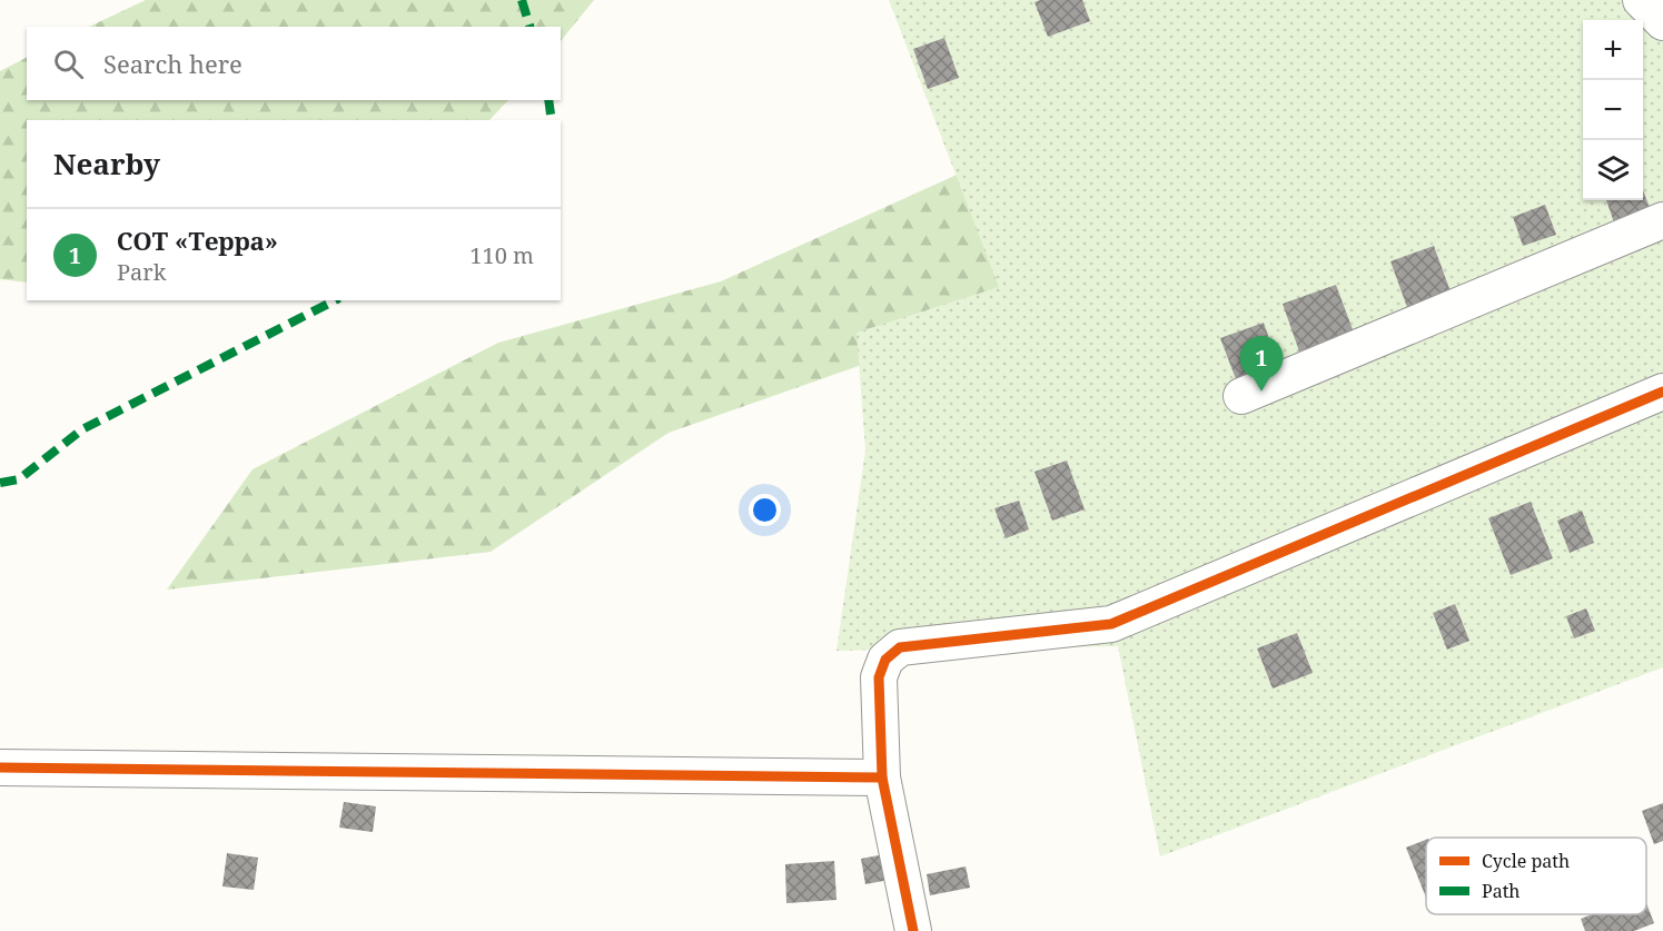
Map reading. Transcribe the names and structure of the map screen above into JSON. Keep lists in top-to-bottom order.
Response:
{
  "legend": ["Cycle path", "Path"],
  "page": {
    "map_buttons": ["+", "−"],
    "search": "Search here",
    "heading": "Nearby",
    "list": [
      {
        "mark": "1",
        "name": "СОТ «Терра»",
        "note": "Park",
        "value": "110 m"
      }
    ],
    "pins": "1"
  }
}
